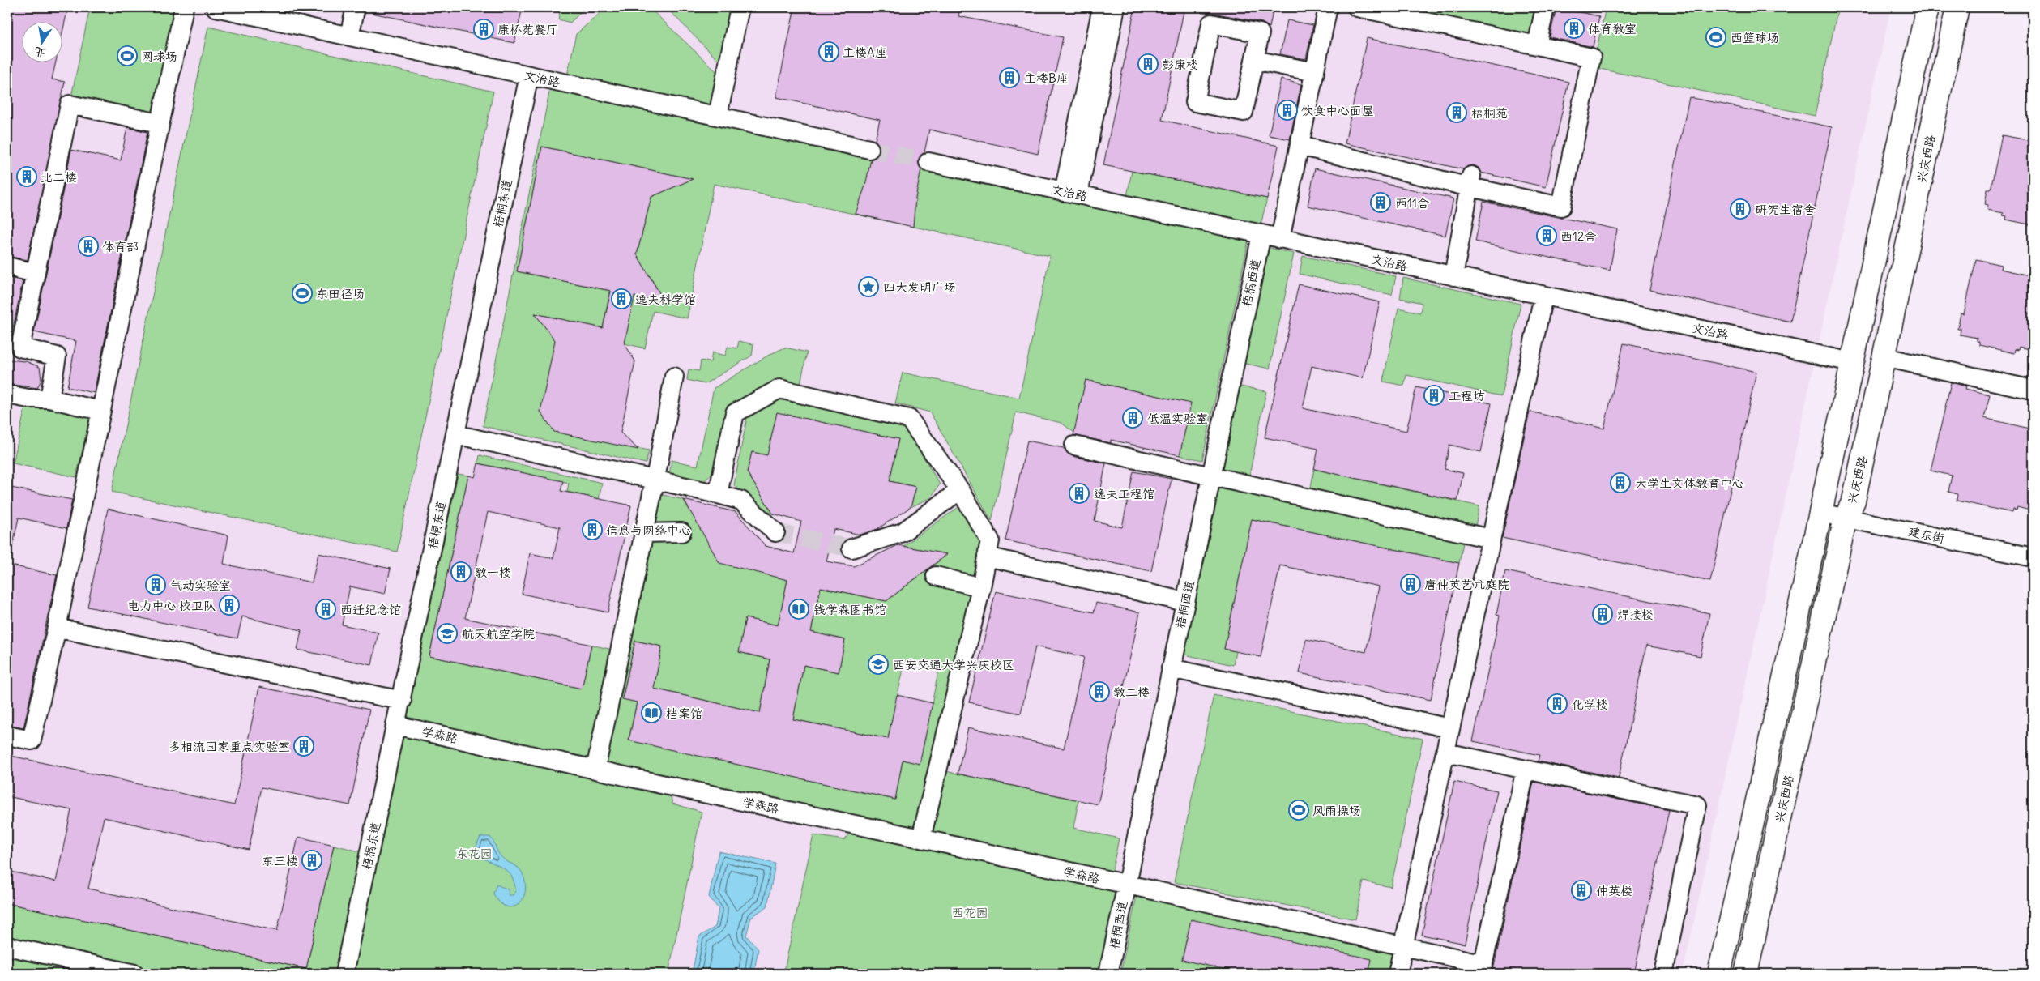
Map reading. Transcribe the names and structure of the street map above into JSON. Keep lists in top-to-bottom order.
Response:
{
  "streets": {
    "main road": ["兴庆西路"],
    "street": [
      "文治路",
      "梧桐东道",
      "梧桐西道",
      "建东街",
      "学森路"
    ]
  },
  "crossings": [
    ["文治路", "梧桐东道"],
    ["文治路", "梧桐西道"],
    ["兴庆西路", "建东街"],
    ["梧桐东道", "学森路"],
    ["梧桐西道", "学森路"]
  ],
  "parks": ["东花园", "西花园"],
  "places": {
    "building": [
      "体育教室",
      "康桥苑餐厅",
      "主楼A座",
      "彭康楼",
      "主楼B座",
      "饮食中心面屋",
      "梧桐苑",
      "北二楼",
      "西11舍",
      "研究生宿舍",
      "西12舍",
      "体育部",
      "逸夫科学馆",
      "工程坊",
      "低温实验室",
      "大学生文体教育中心",
      "逸夫工程馆",
      "信息与网络中心",
      "教一楼",
      "唐仲英艺术庭院",
      "气动实验室",
      "电力中心 校卫队",
      "西迁纪念馆",
      "焊接楼",
      "教二楼",
      "化学楼",
      "多相流国家重点实验室",
      "东三楼",
      "仲英楼"
    ],
    "sports": [
      "西篮球场",
      "网球场",
      "东田径场",
      "风雨操场"
    ],
    "place": ["四大发明广场"],
    "library": ["钱学森图书馆", "档案馆"],
    "school or university": ["航天航空学院", "西安交通大学兴庆校区"]
  },
  "north": "bottom"
}
